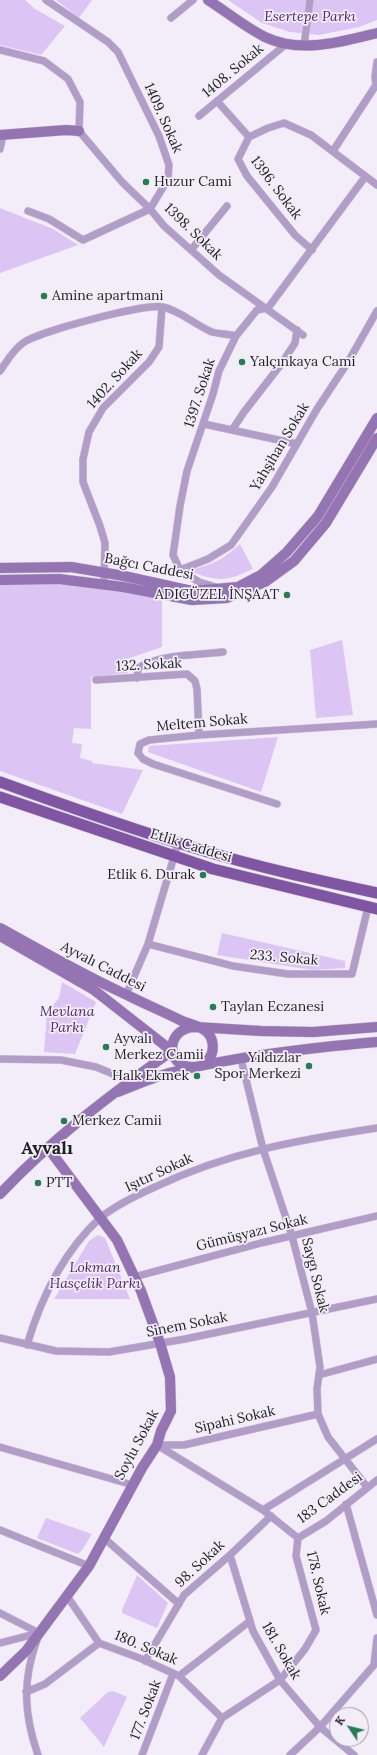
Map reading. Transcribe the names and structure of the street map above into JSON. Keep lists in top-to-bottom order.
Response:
{
  "streets": {
    "main road": [
      "Bağcı Caddesi",
      "Etlik Caddesi",
      "Ayvalı Caddesi",
      "Soylu Sokak"
    ],
    "street": [
      "1408. Sokak",
      "1409. Sokak",
      "1396. Sokak",
      "1398. Sokak",
      "1402. Sokak",
      "1397. Sokak",
      "Yahşihan Sokak",
      "132. Sokak",
      "Meltem Sokak",
      "233. Sokak",
      "Işıtır Sokak",
      "Gümüşyazı Sokak",
      "Saygı Sokak",
      "Sinem Sokak",
      "Sipahi Sokak",
      "183 Caddesi",
      "98. Sokak",
      "178. Sokak",
      "180. Sokak",
      "181. Sokak",
      "177. Sokak"
    ]
  },
  "crossings": [
    ["1409. Sokak", "1398. Sokak"],
    ["1396. Sokak", "1397. Sokak"],
    ["1398. Sokak", "1397. Sokak"],
    ["1402. Sokak", "Bağcı Caddesi"],
    ["1397. Sokak", "Yahşihan Sokak"],
    ["132. Sokak", "Meltem Sokak"],
    ["Etlik Caddesi", "233. Sokak"],
    ["Ayvalı Caddesi", "Saygı Sokak"],
    ["Işıtır Sokak", "Saygı Sokak"],
    ["Işıtır Sokak", "Sinem Sokak"],
    ["Işıtır Sokak", "Soylu Sokak"],
    ["Gümüşyazı Sokak", "Saygı Sokak"],
    ["Gümüşyazı Sokak", "Soylu Sokak"],
    ["Saygı Sokak", "Sinem Sokak"],
    ["Saygı Sokak", "Sipahi Sokak"],
    ["Saygı Sokak", "183 Caddesi"],
    ["Sinem Sokak", "Soylu Sokak"],
    ["Sipahi Sokak", "Soylu Sokak"],
    ["Sipahi Sokak", "178. Sokak"],
    ["Soylu Sokak", "178. Sokak"],
    ["Soylu Sokak", "180. Sokak"],
    ["183 Caddesi", "178. Sokak"],
    ["98. Sokak", "178. Sokak"],
    ["98. Sokak", "180. Sokak"],
    ["98. Sokak", "181. Sokak"],
    ["178. Sokak", "180. Sokak"],
    ["178. Sokak", "181. Sokak"],
    ["180. Sokak", "177. Sokak"],
    ["181. Sokak", "177. Sokak"]
  ],
  "districts": ["Ayvalı"],
  "parks": ["Esertepe Parkı", "Mevlana Parkı", "Lokman Hasçelik Parkı"],
  "places": [
    "Huzur Cami",
    "Amine apartmani",
    "Yalçınkaya Cami",
    "ADIGÜZEL İNŞAAT",
    "Etlik 6. Durak",
    "Taylan Eczanesi",
    "Ayvalı Merkez Camii",
    "Yıldızlar Spor Merkezi",
    "Halk Ekmek",
    "Merkez Camii",
    "PTT"
  ],
  "north": "top left"
}
